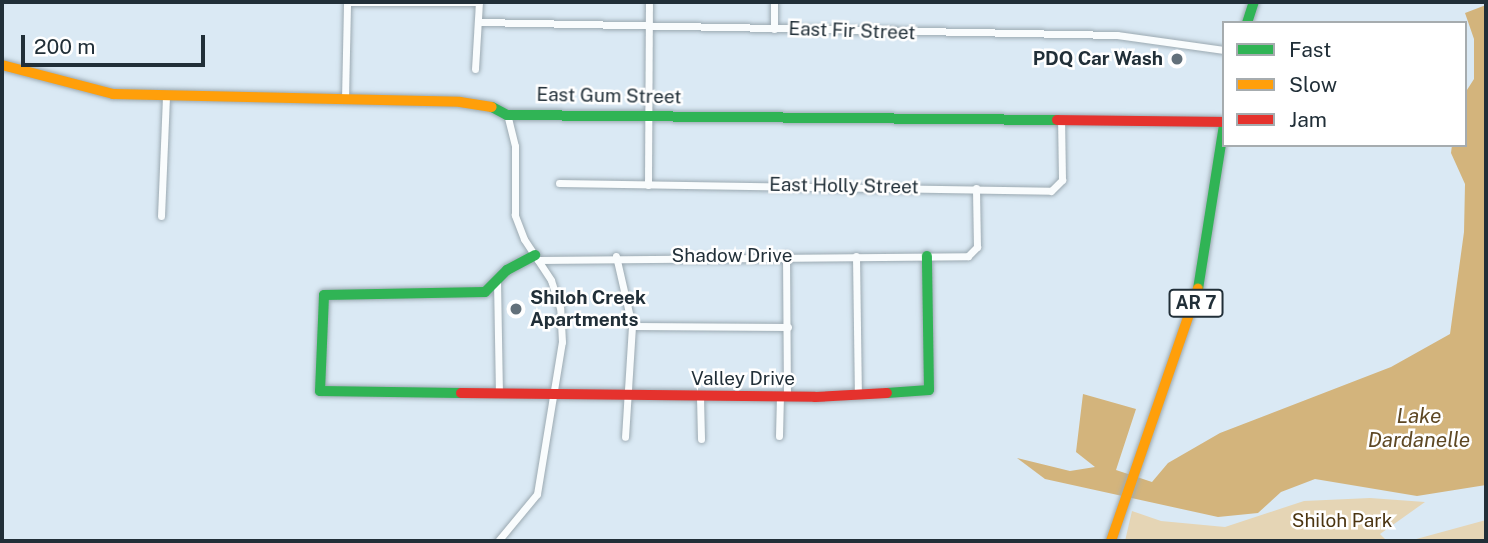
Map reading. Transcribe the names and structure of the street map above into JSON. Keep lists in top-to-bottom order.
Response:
{
  "streets": {
    "street": [
      "East Fir Street",
      "East Gum Street",
      "East Holly Street",
      "Shadow Drive",
      "AR 7",
      "Valley Drive"
    ]
  },
  "crossings": [
    ["East Gum Street", "East Holly Street"],
    ["East Holly Street", "Shadow Drive"],
    ["Shadow Drive", "Valley Drive"]
  ],
  "water": ["Lake Dardanelle"],
  "parks": ["Shiloh Park"],
  "places": ["PDQ Car Wash", "Shiloh Creek Apartments"],
  "legend": ["Fast", "Slow", "Jam"],
  "scale_bar": "200 m"
}
